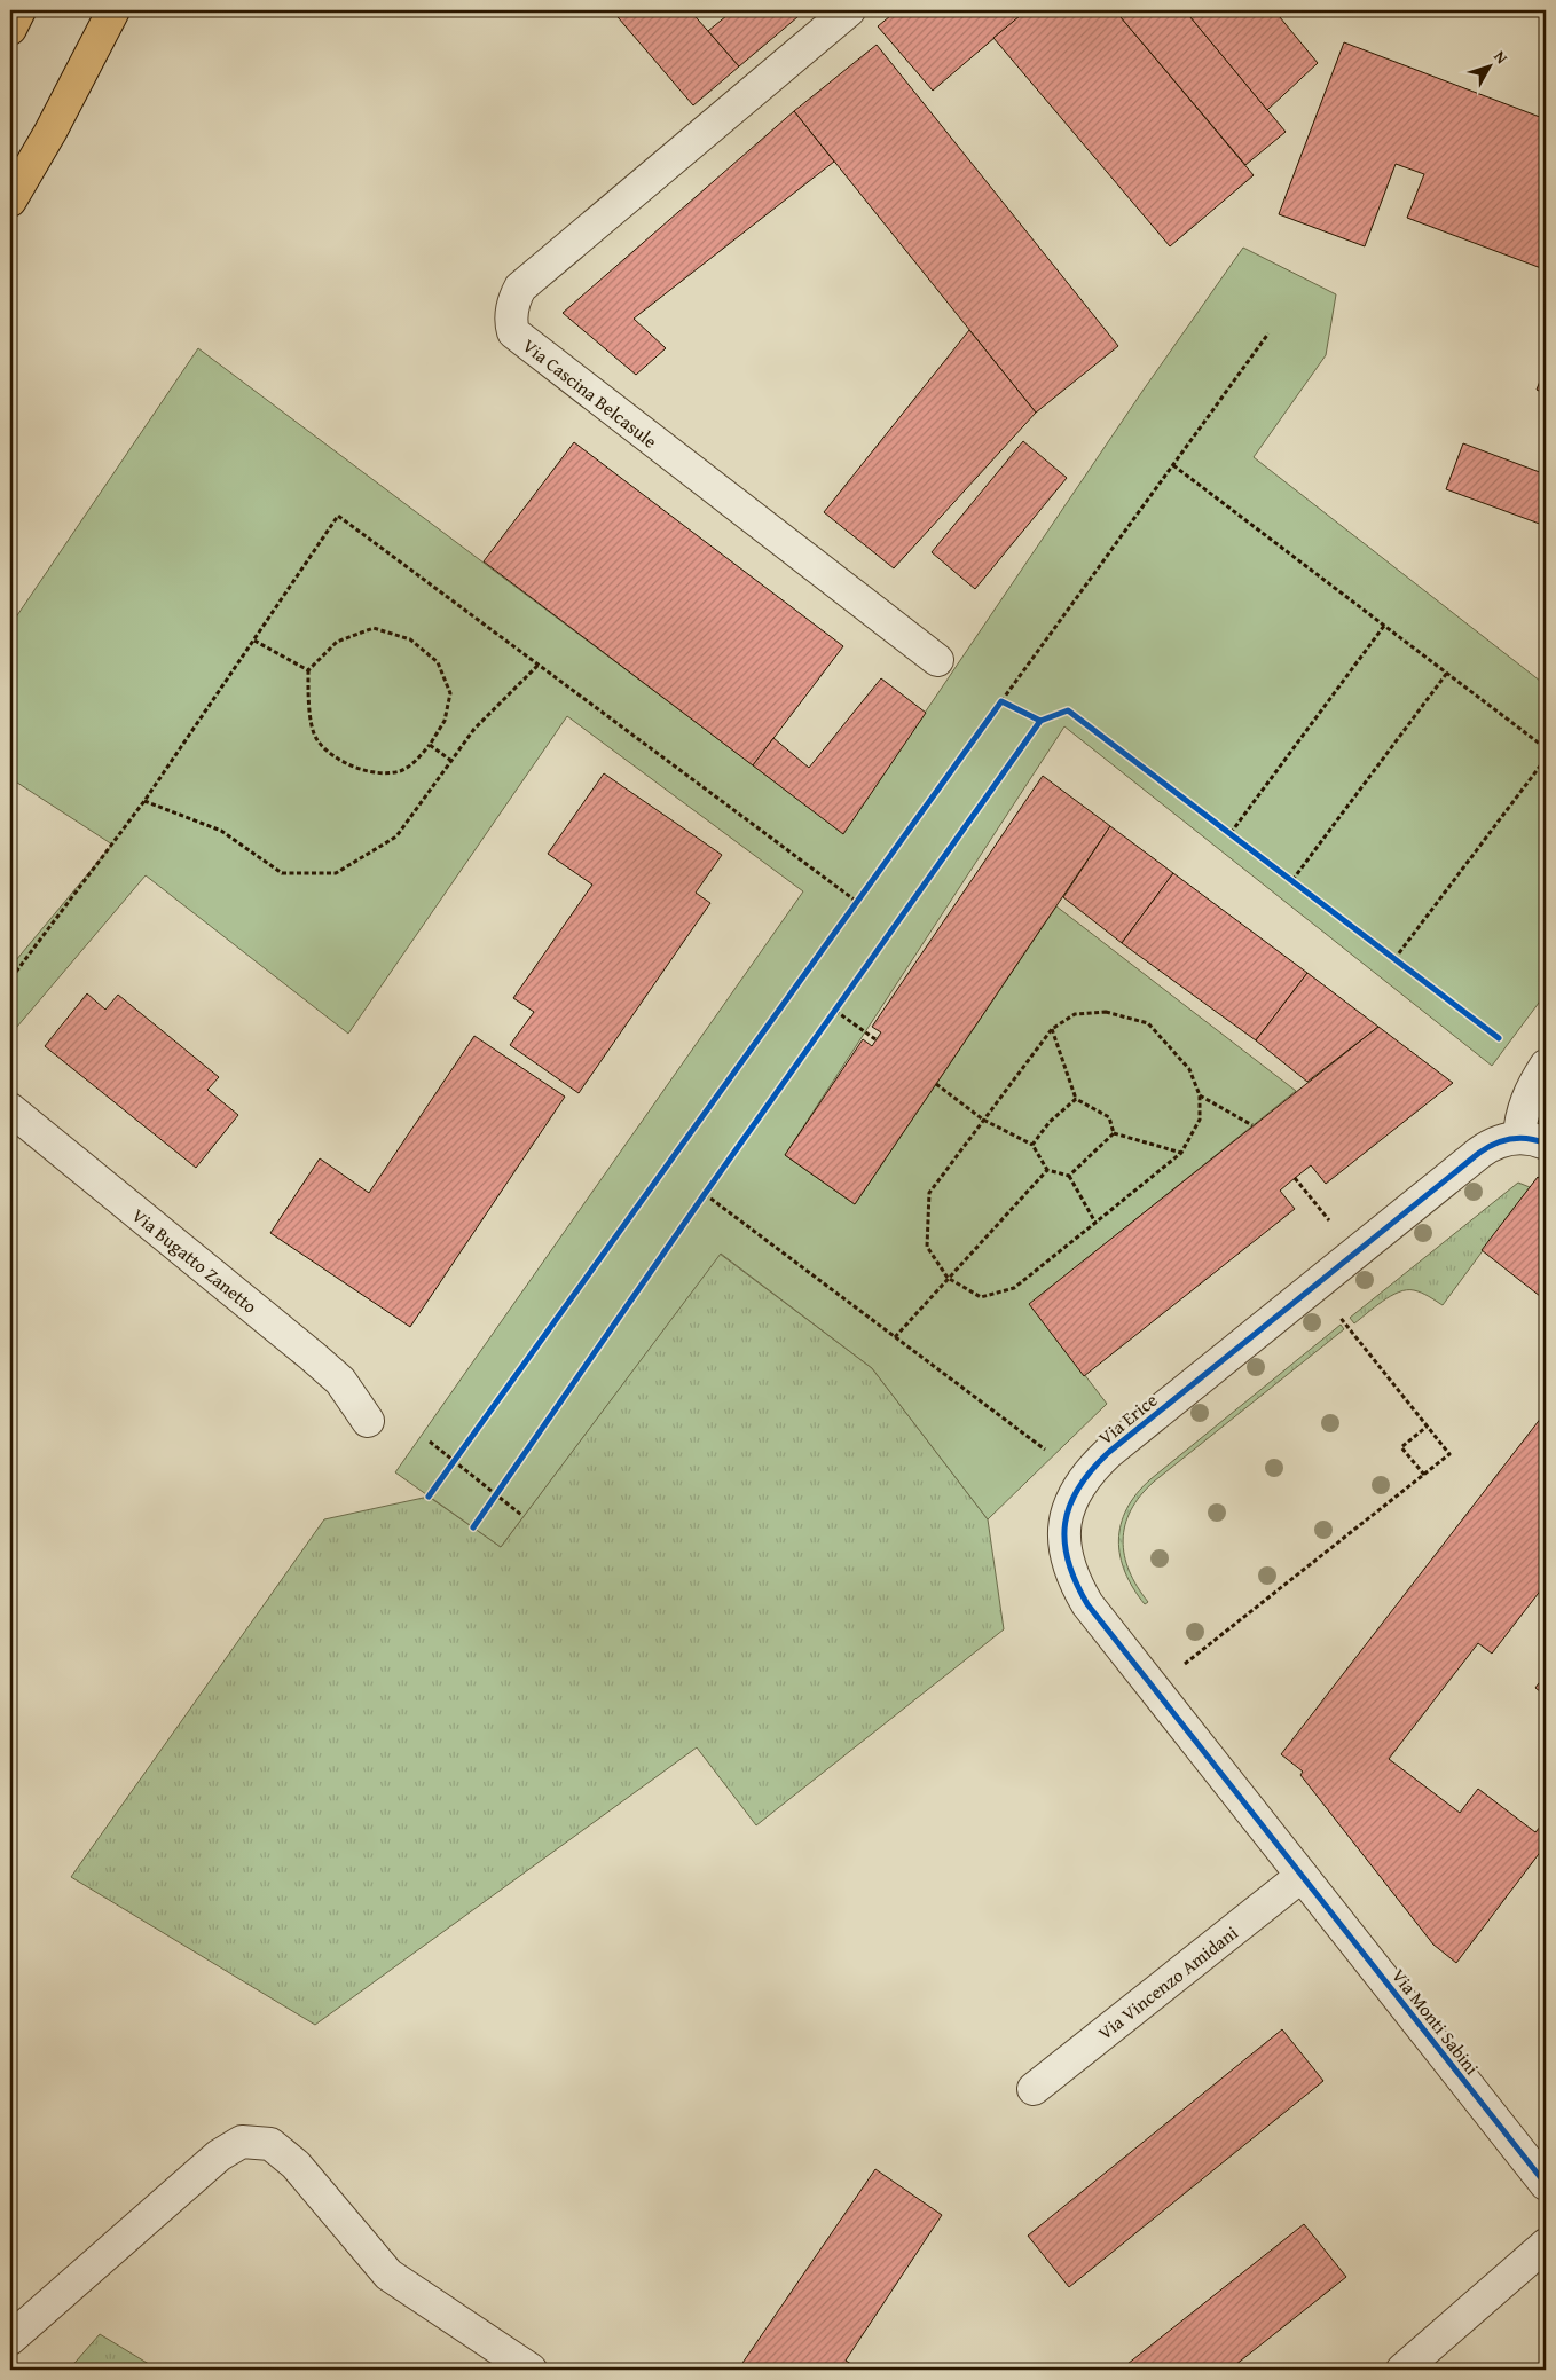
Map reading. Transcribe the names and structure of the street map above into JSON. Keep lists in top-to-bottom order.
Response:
{
  "streets": {
    "street": [
      "Via Cascina Belcasule",
      "Via Bugatto Zanetto",
      "Via Erice",
      "Via Vincenzo Amidani",
      "Via Monti Sabini"
    ]
  },
  "crossings": [
    ["Via Erice", "Via Vincenzo Amidani"],
    ["Via Erice", "Via Monti Sabini"],
    ["Via Vincenzo Amidani", "Via Monti Sabini"]
  ],
  "north": "top right"
}
